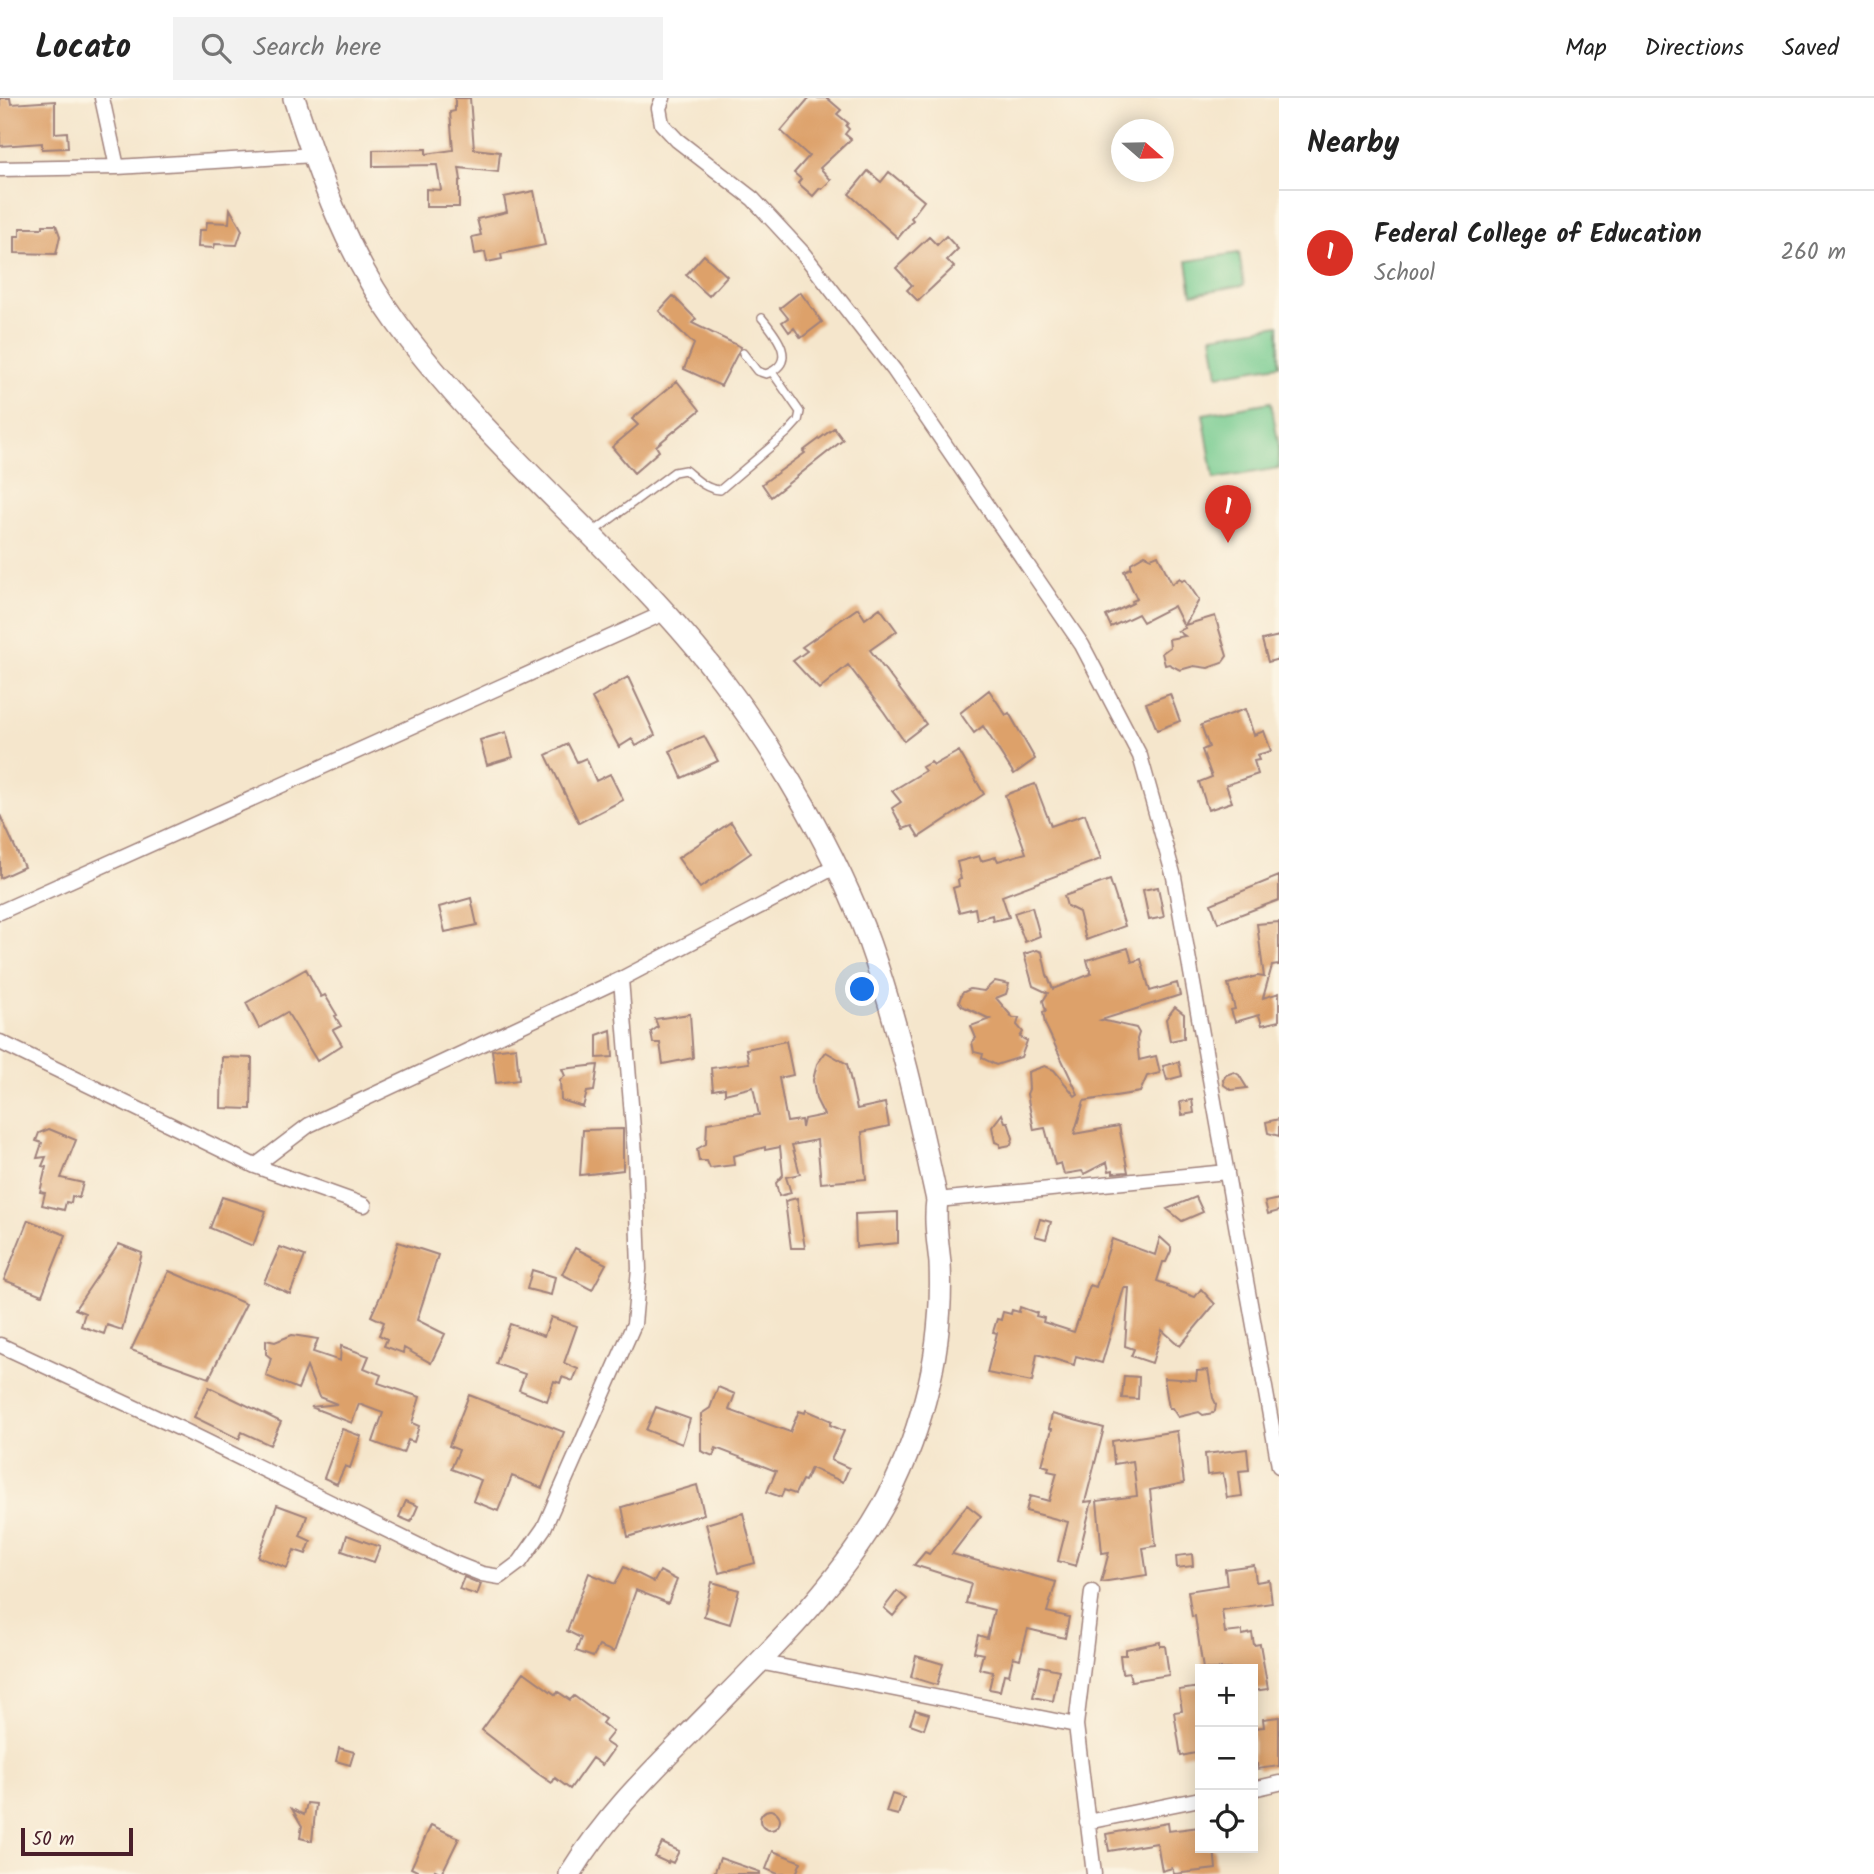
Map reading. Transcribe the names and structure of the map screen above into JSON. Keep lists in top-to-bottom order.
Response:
{
  "scale_bar": "50 m",
  "north": "right",
  "page": {
    "header": "Locato",
    "search": "Search here",
    "nav": ["Map", "Directions", "Saved"],
    "heading": "Nearby",
    "list": [
      {
        "mark": "1",
        "name": "Federal College of Education",
        "note": "School",
        "value": "260 m"
      }
    ],
    "pins": "1",
    "map_buttons": ["+", "−"],
    "scale": "50 m"
  }
}
